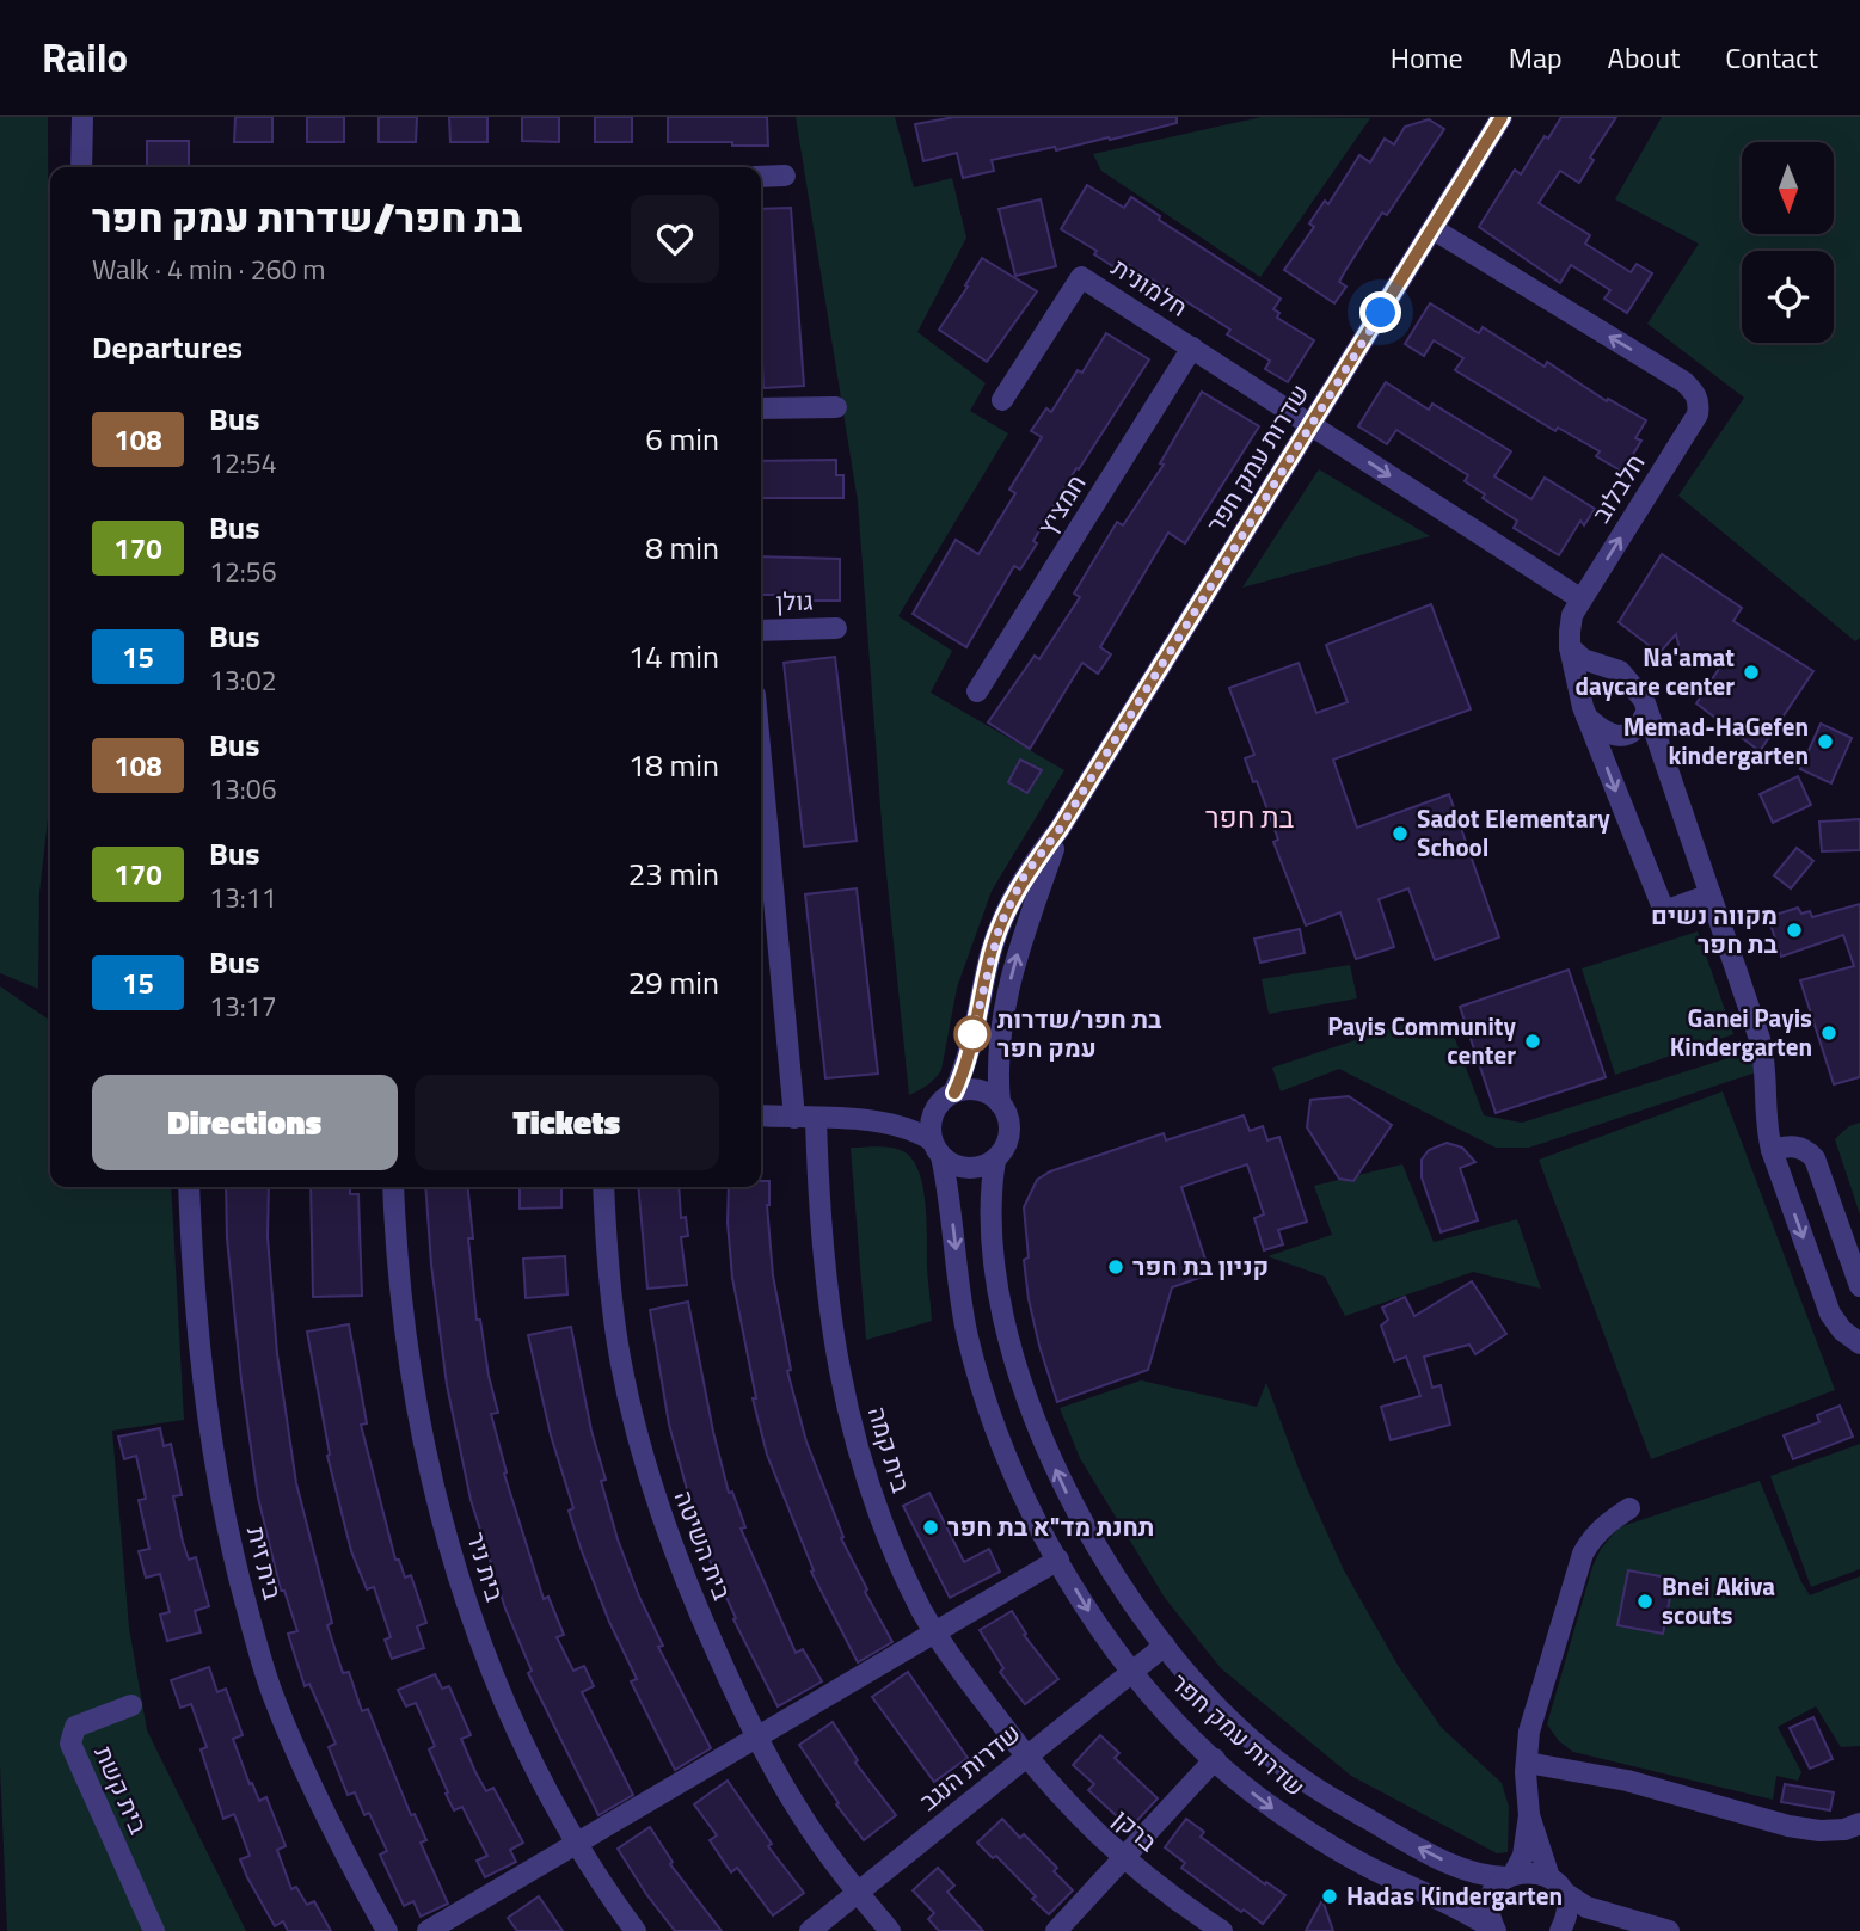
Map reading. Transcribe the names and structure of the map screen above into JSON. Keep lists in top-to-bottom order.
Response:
{
  "streets": {
    "street": [
      "חלמונית",
      "שדרות עמק חפר",
      "חלבלוב",
      "חמציץ",
      "גולן",
      "בית קמה",
      "בית השיטה",
      "בית זית",
      "בית ניר",
      "שדרות הנגב",
      "בית קשת",
      "ברקן"
    ]
  },
  "crossings": [
    ["חלמונית", "שדרות עמק חפר"],
    ["חלמונית", "חמציץ"],
    ["שדרות עמק חפר", "חלבלוב"],
    ["שדרות עמק חפר", "שדרות הנגב"],
    ["בית קמה", "שדרות הנגב"],
    ["בית קמה", "ברקן"],
    ["בית השיטה", "שדרות הנגב"],
    ["שדרות הנגב", "ברקן"]
  ],
  "districts": ["בת חפר"],
  "places": [
    "Na'amat daycare center",
    "Memad-HaGefen kindergarten",
    "Sadot Elementary School",
    "מקווה נשים בת חפר",
    "Ganei Payis Kindergarten",
    "בת חפר/שדרות עמק חפר",
    "Payis Community center",
    "קניון בת חפר",
    "תחנת מד\"א בת חפר",
    "Bnei Akiva scouts",
    "Hadas Kindergarten"
  ],
  "lines": ["bus line 108"],
  "north": "bottom",
  "page": {
    "header": "Railo",
    "nav": [
      "Home",
      "Map",
      "About",
      "Contact"
    ],
    "heading": [
      ["בת חפר/שדרות עמק חפר", "Walk · 4 min · 260 m"],
      "Departures"
    ],
    "list": [
      {
        "mark": "108",
        "name": "Bus",
        "note": "12:54",
        "value": "6 min"
      },
      {
        "mark": "170",
        "name": "Bus",
        "note": "12:56",
        "value": "8 min"
      },
      {
        "mark": "15",
        "name": "Bus",
        "note": "13:02",
        "value": "14 min"
      },
      {
        "mark": "108",
        "name": "Bus",
        "note": "13:06",
        "value": "18 min"
      },
      {
        "mark": "170",
        "name": "Bus",
        "note": "13:11",
        "value": "23 min"
      },
      {
        "mark": "15",
        "name": "Bus",
        "note": "13:17",
        "value": "29 min"
      }
    ],
    "buttons": ["Directions", "Tickets"]
  }
}
